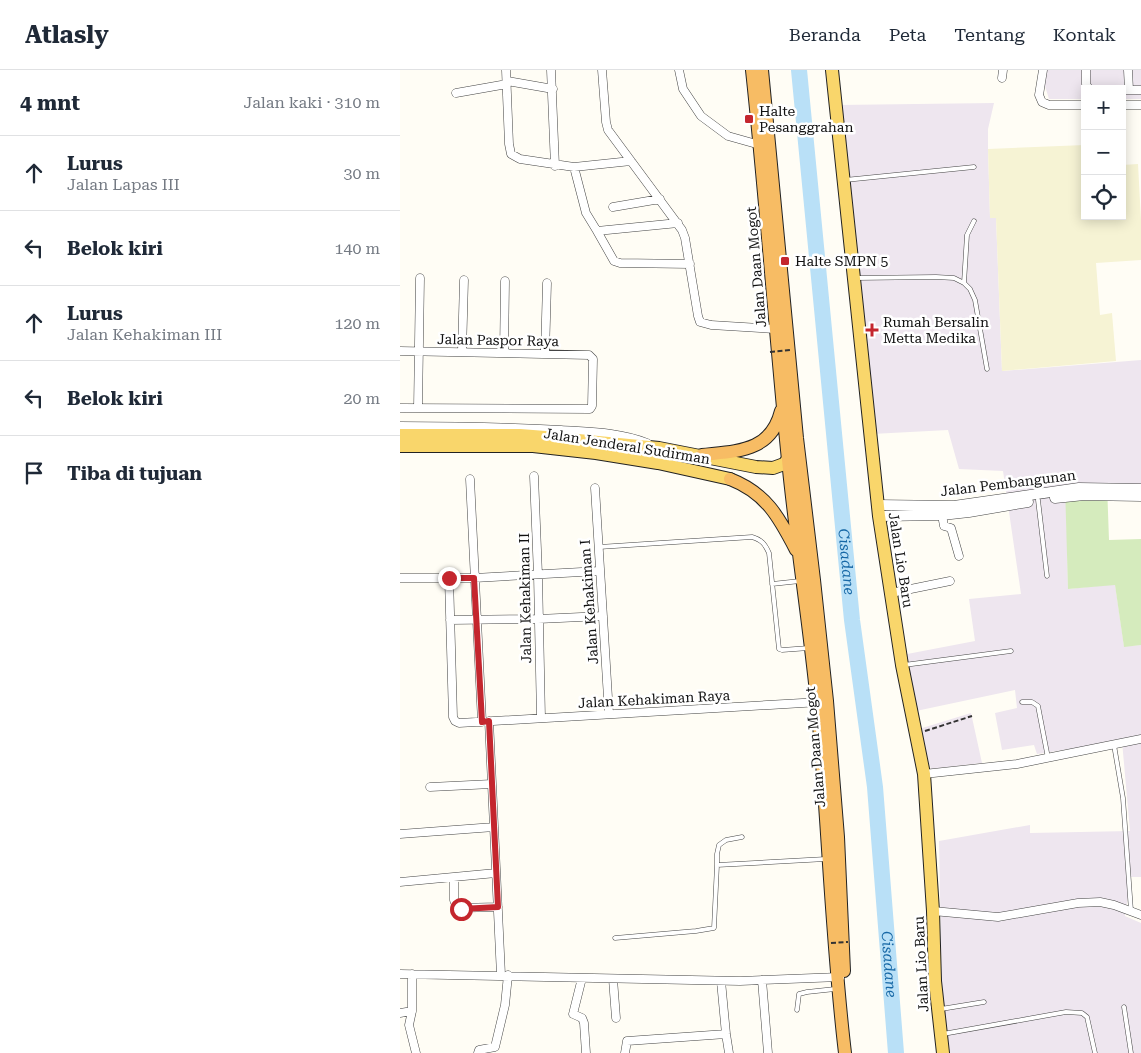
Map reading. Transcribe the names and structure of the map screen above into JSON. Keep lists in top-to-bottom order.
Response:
{
  "streets": {
    "highway": ["Jalan Daan Mogot"],
    "main road": ["Jalan Jenderal Sudirman", "Jalan Lio Baru"],
    "street": [
      "Jalan Paspor Raya",
      "Jalan Pembangunan",
      "Jalan Kehakiman II",
      "Jalan Kehakiman I",
      "Jalan Kehakiman Raya"
    ]
  },
  "crossings": [
    ["Jalan Daan Mogot", "Jalan Jenderal Sudirman"],
    ["Jalan Daan Mogot", "Jalan Kehakiman Raya"],
    ["Jalan Pembangunan", "Jalan Lio Baru"],
    ["Jalan Kehakiman II", "Jalan Kehakiman Raya"],
    ["Jalan Kehakiman I", "Jalan Kehakiman Raya"]
  ],
  "water": ["Cisadane"],
  "places": {
    "transit": ["Halte Pesanggrahan", "Halte SMPN 5"],
    "health": ["Rumah Bersalin Metta Medika"]
  },
  "page": {
    "header": "Atlasly",
    "nav": [
      "Beranda",
      "Peta",
      "Tentang",
      "Kontak"
    ],
    "heading": ["4 mnt", "Jalan kaki · 310 m"],
    "map_buttons": ["+", "−"],
    "list": [
      ["Lurus", "Jalan Lapas III", "30 m"],
      ["Belok kiri", "140 m"],
      ["Lurus", "Jalan Kehakiman III", "120 m"],
      ["Belok kiri", "20 m"],
      "Tiba di tujuan"
    ]
  }
}
